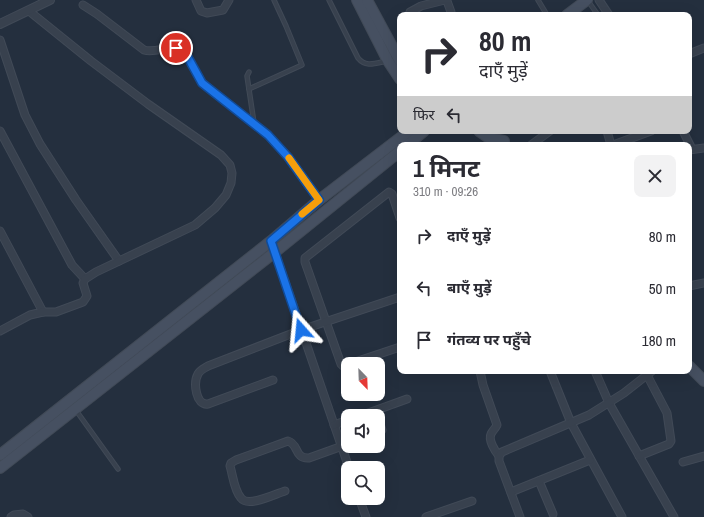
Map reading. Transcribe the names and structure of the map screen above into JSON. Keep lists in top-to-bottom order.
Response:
{
  "north": "bottom right",
  "page": {
    "turn": ["80 m", "दाएँ मुड़ें"],
    "then": "फिर",
    "heading": ["1 मिनट", "310 m · 09:26"],
    "list": [
      {
        "name": "दाएँ मुड़ें",
        "value": "80 m"
      },
      {
        "name": "बाएँ मुड़ें",
        "value": "50 m"
      },
      {
        "name": "गंतव्य पर पहुँचे",
        "value": "180 m"
      }
    ]
  }
}
